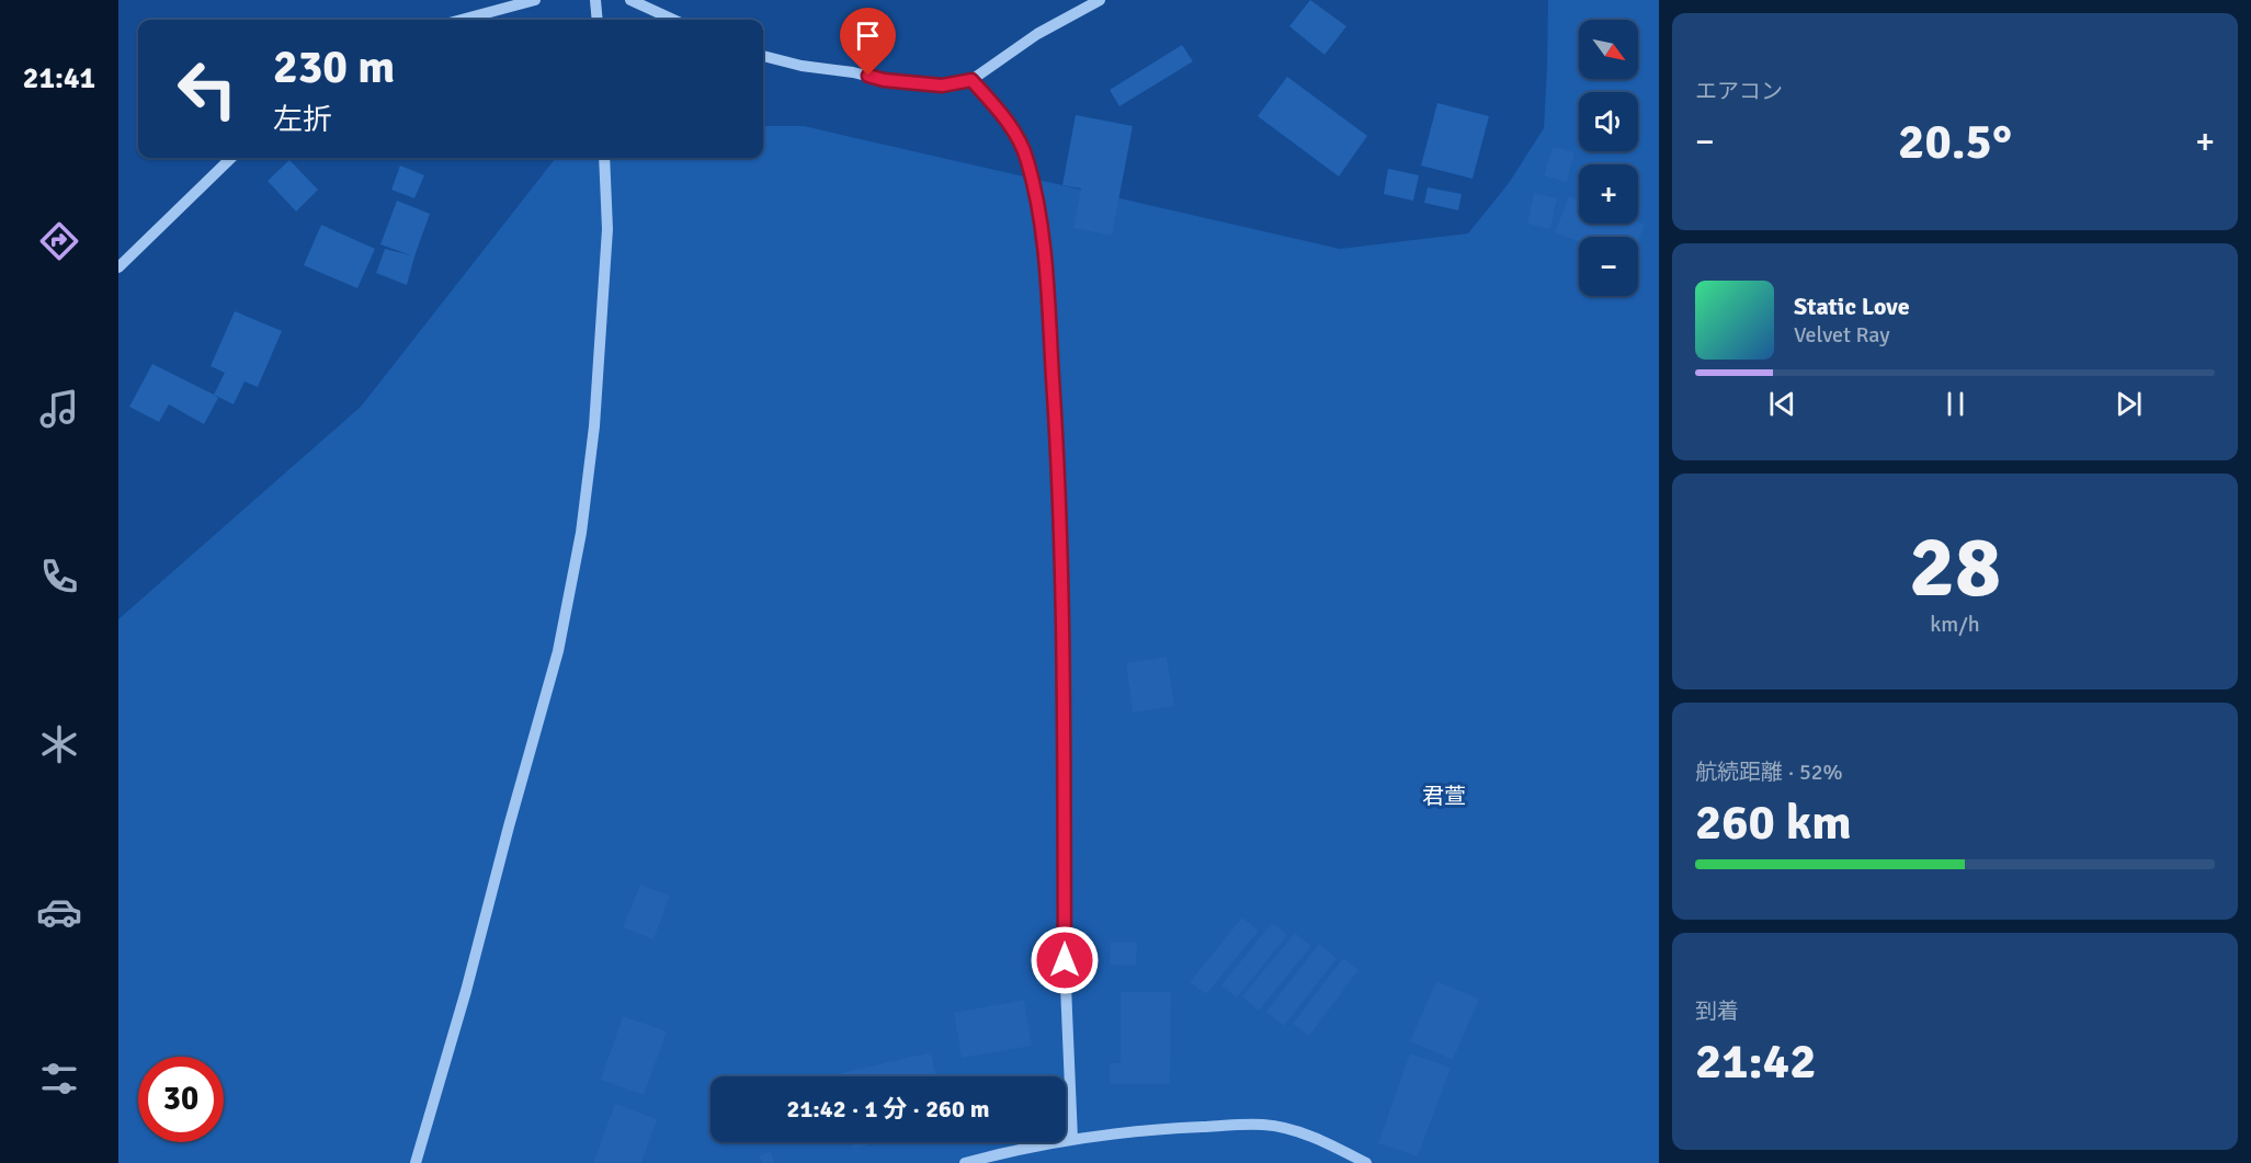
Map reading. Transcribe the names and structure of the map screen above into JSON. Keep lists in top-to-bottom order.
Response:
{
  "districts": ["君萱"],
  "north": "bottom right",
  "page": {
    "tabs": "21:41",
    "tile": [
      "エアコン",
      ["28", "km/h"],
      ["航続距離 · 52%", "260 km"],
      ["到着", "21:42"]
    ],
    "map_buttons": ["+", "−"],
    "turn": ["230 m", "左折"],
    "heat": ["−", "20.5°", "+"],
    "song": ["Static Love", "Velvet Ray"],
    "limit": "30",
    "trip": "21:42 · 1 分 · 260 m"
  }
}
